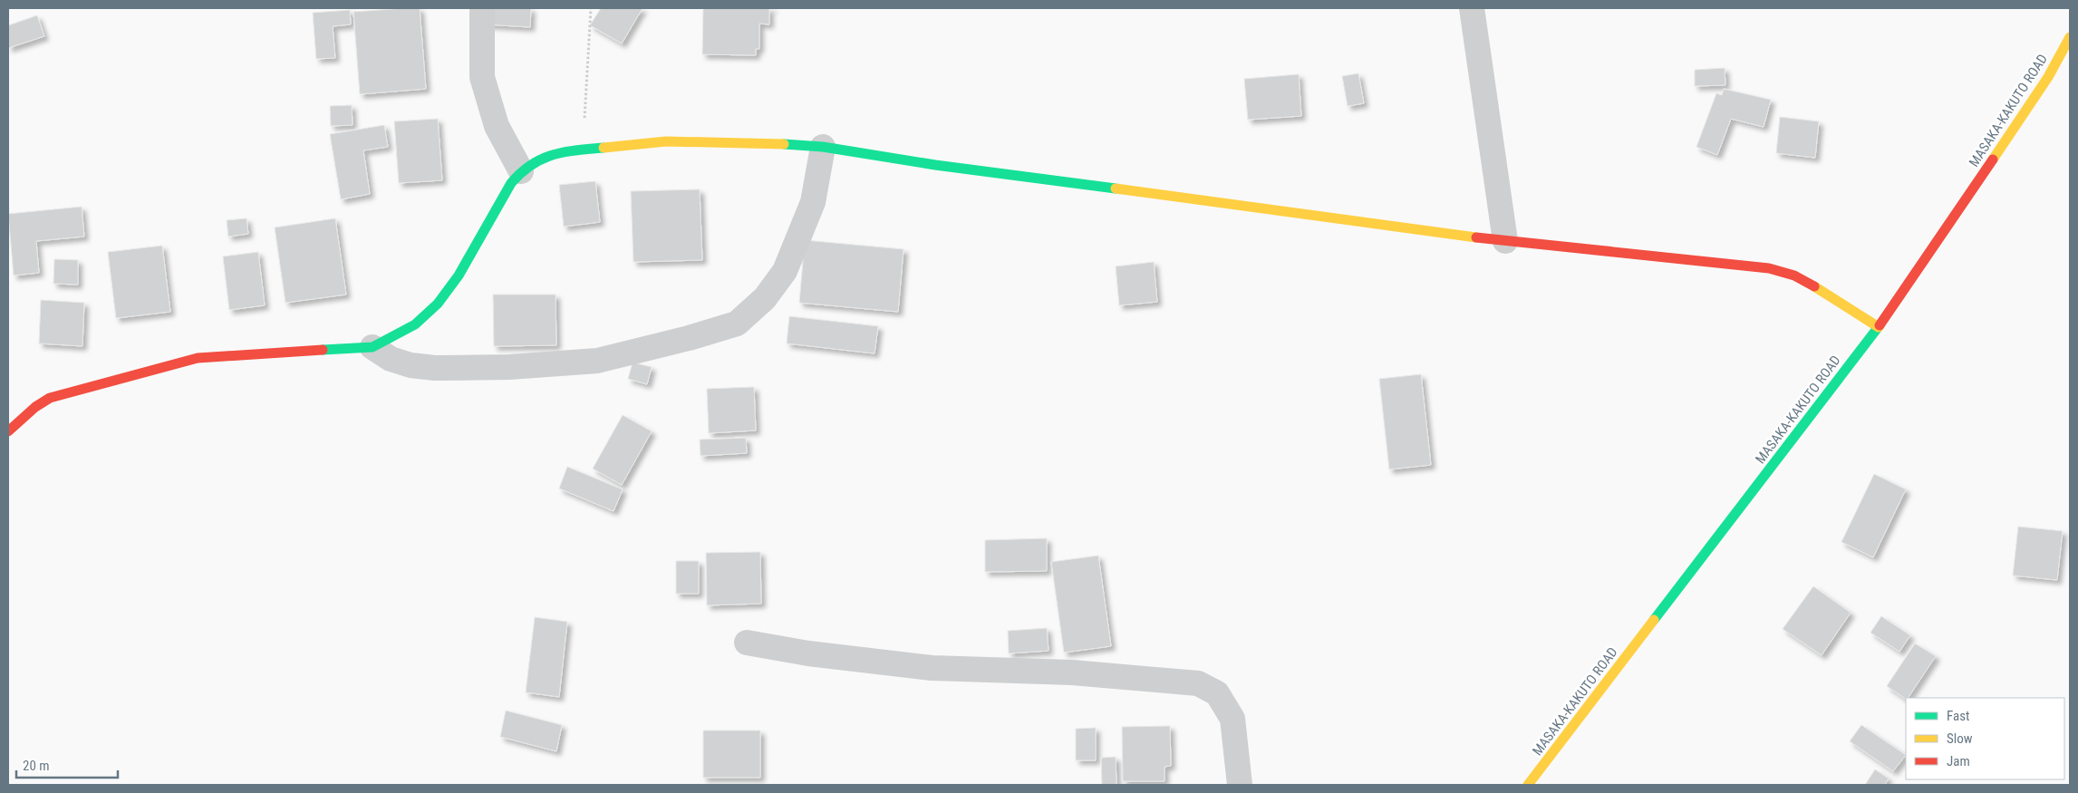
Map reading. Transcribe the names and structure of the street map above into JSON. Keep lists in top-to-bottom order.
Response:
{
  "streets": {
    "main road": ["MASAKA-KAKUTO ROAD"]
  },
  "legend": ["Fast", "Slow", "Jam"],
  "scale_bar": "20 m"
}
